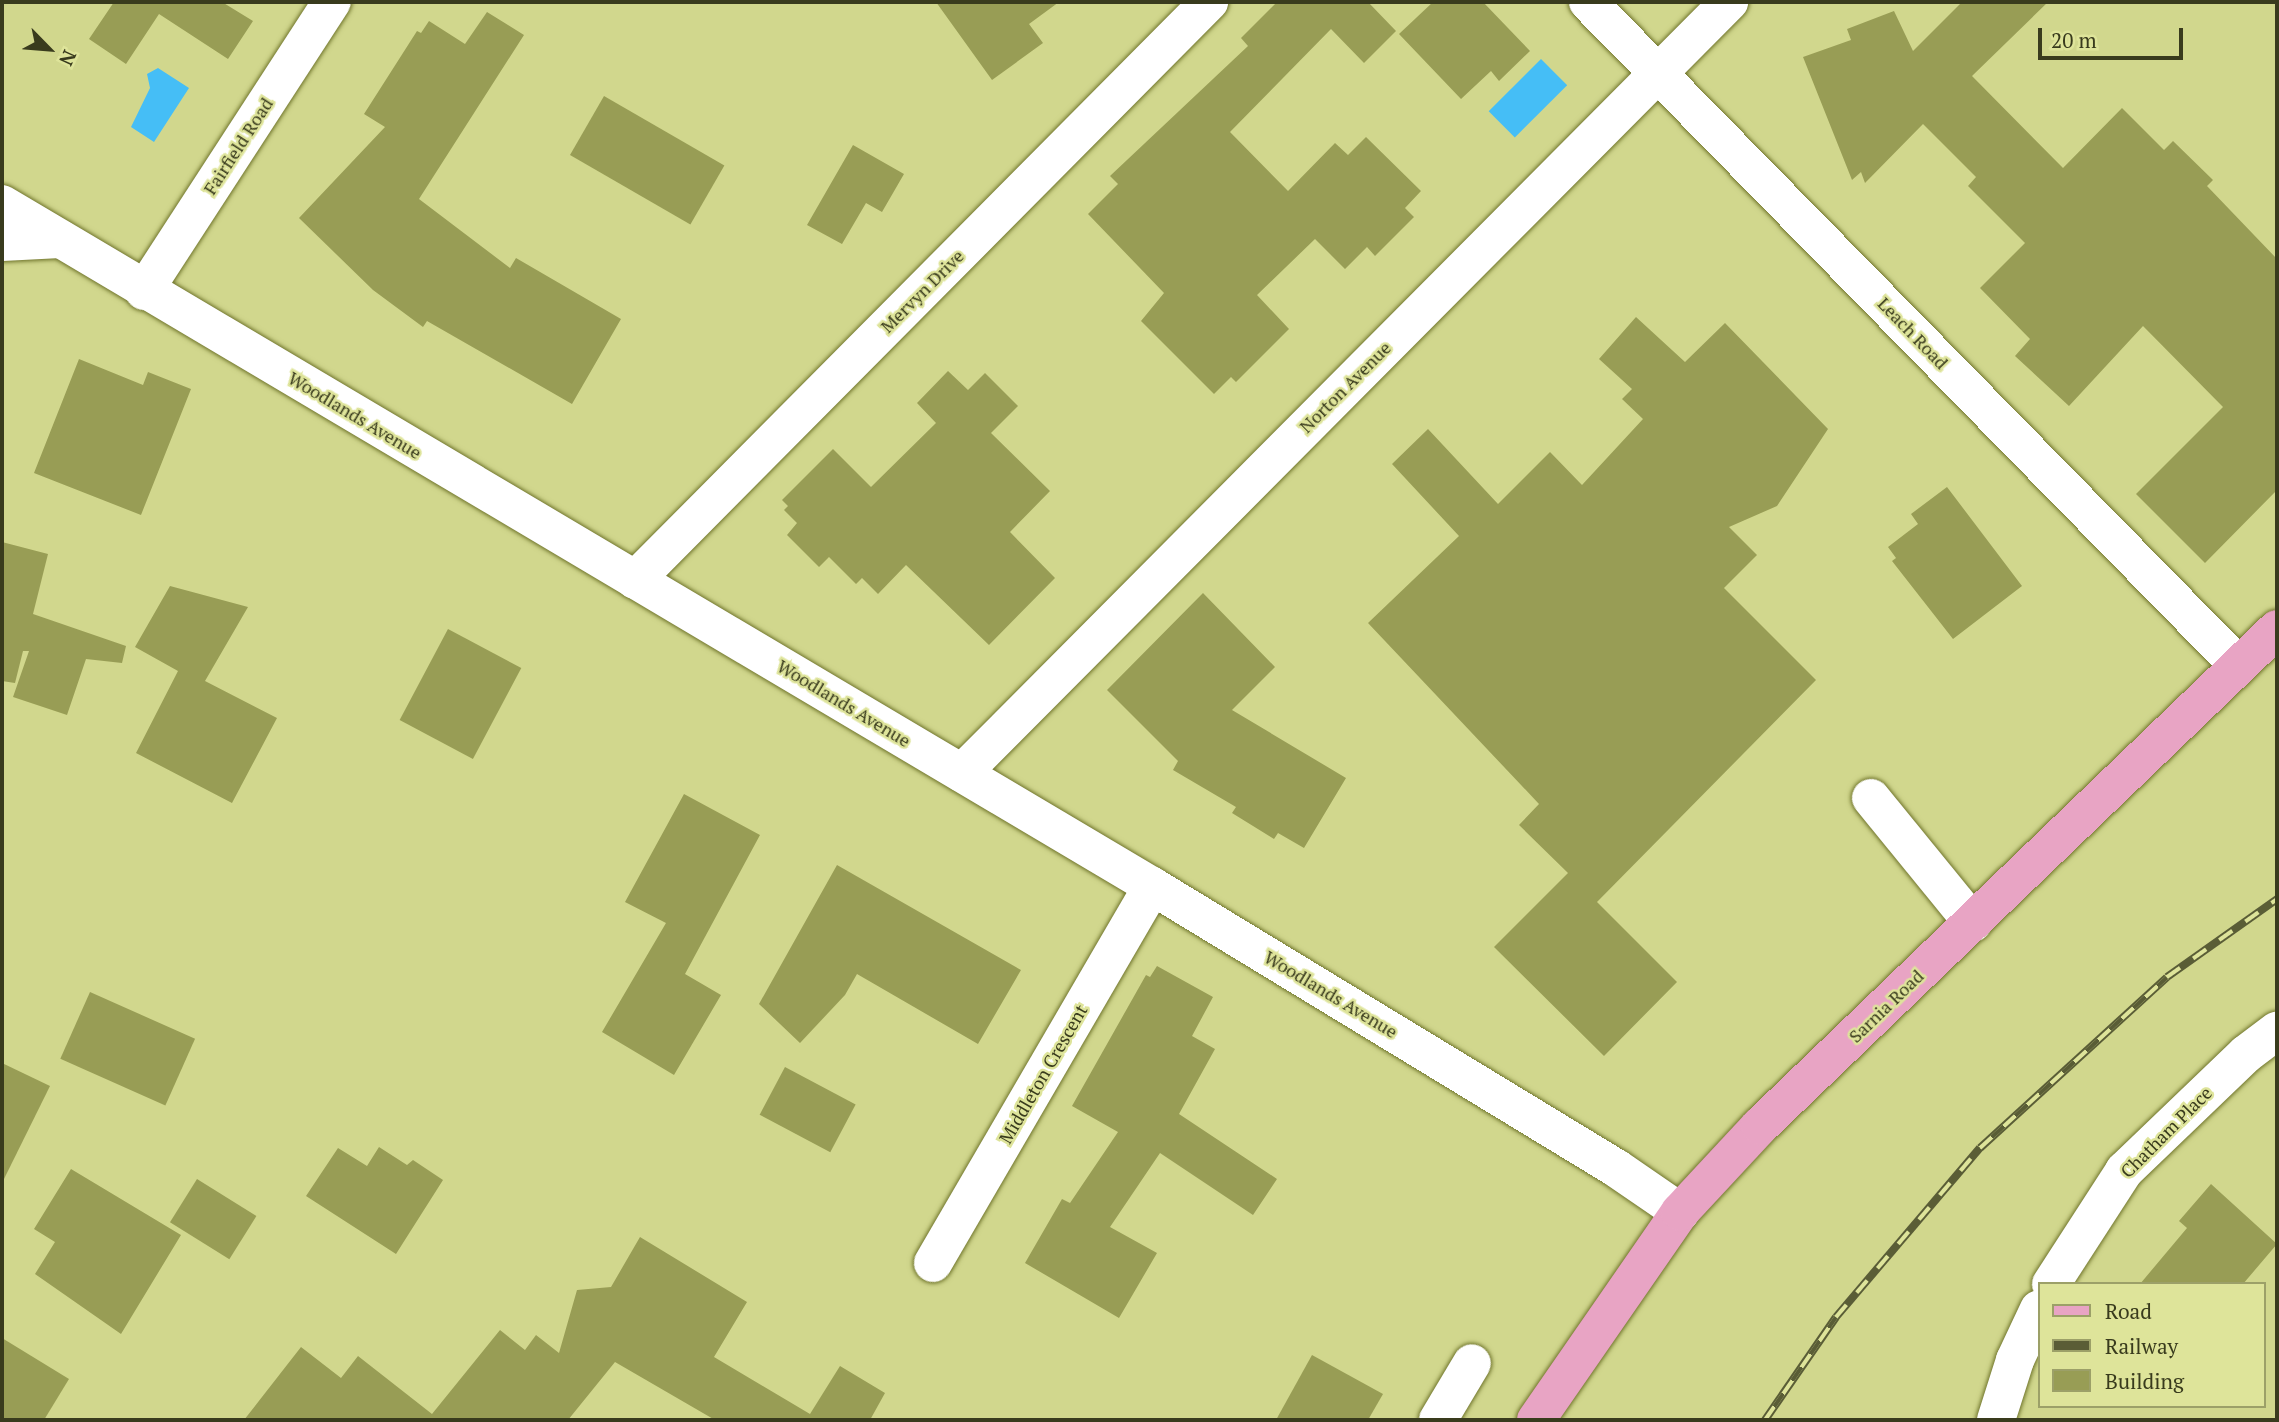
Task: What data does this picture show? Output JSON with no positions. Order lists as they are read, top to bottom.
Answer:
{
  "streets": {
    "main road": ["Sarnia Road"],
    "street": [
      "Fairfield Road",
      "Mervyn Drive",
      "Leach Road",
      "Norton Avenue",
      "Woodlands Avenue",
      "Middleton Crescent",
      "Chatham Place"
    ]
  },
  "crossings": [
    ["Fairfield Road", "Woodlands Avenue"],
    ["Mervyn Drive", "Woodlands Avenue"],
    ["Leach Road", "Norton Avenue"],
    ["Leach Road", "Sarnia Road"],
    ["Norton Avenue", "Woodlands Avenue"],
    ["Woodlands Avenue", "Sarnia Road"],
    ["Woodlands Avenue", "Middleton Crescent"]
  ],
  "legend": ["Road", "Railway", "Building"],
  "scale_bar": "20 m",
  "north": "bottom right"
}
